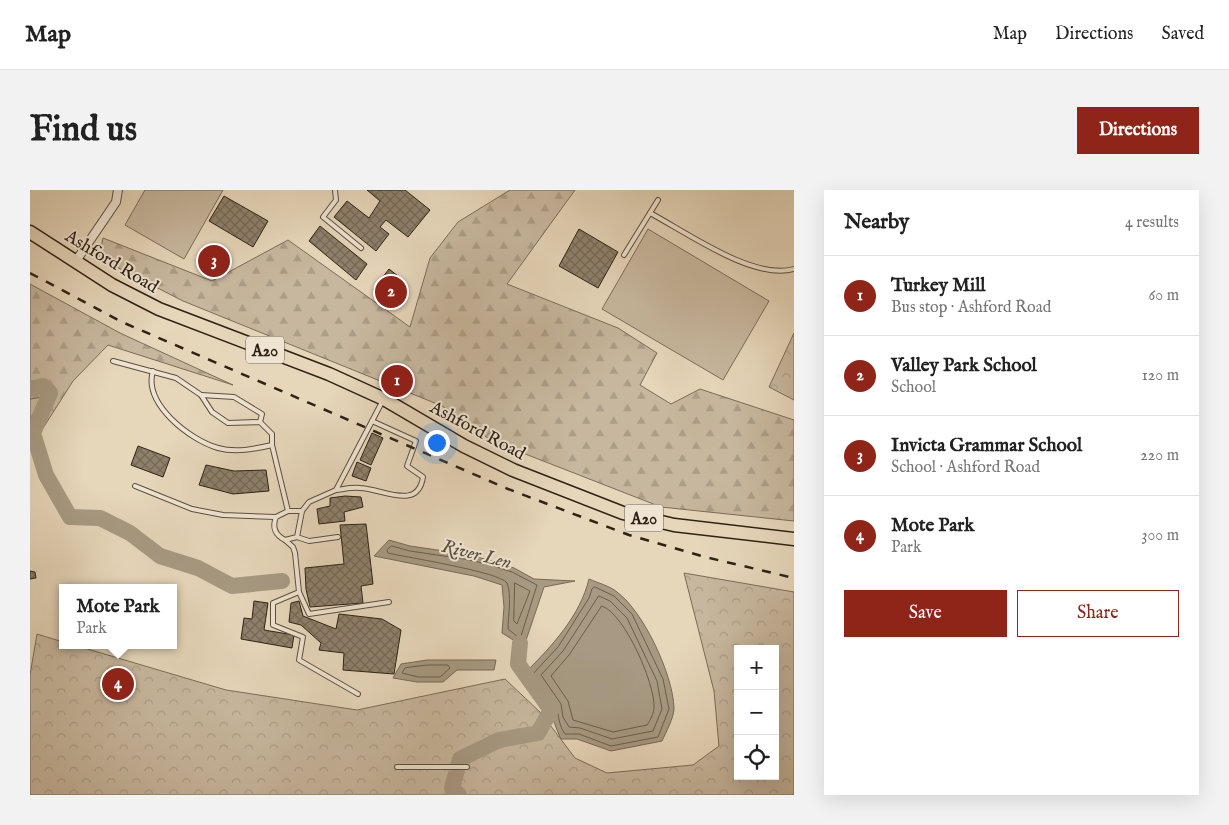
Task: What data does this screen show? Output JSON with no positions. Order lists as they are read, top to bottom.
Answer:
{
  "streets": {
    "main road": ["Ashford Road", "A20"]
  },
  "water": ["River Len"],
  "page": {
    "header": "Map",
    "nav": ["Map", "Directions", "Saved"],
    "buttons": [
      "Directions",
      ["Save", "Share"]
    ],
    "title": "Find us",
    "heading": ["Nearby", "4 results"],
    "pins": [
      "3",
      "2",
      "1",
      "4"
    ],
    "list": [
      {
        "mark": "1",
        "name": "Turkey Mill",
        "note": "Bus stop · Ashford Road",
        "value": "60 m"
      },
      {
        "mark": "2",
        "name": "Valley Park School",
        "note": "School",
        "value": "120 m"
      },
      {
        "mark": "3",
        "name": "Invicta Grammar School",
        "note": "School · Ashford Road",
        "value": "220 m"
      },
      {
        "mark": "4",
        "name": "Mote Park",
        "note": "Park",
        "value": "300 m"
      }
    ],
    "popup": ["Mote Park", "Park"],
    "map_buttons": ["+", "−"]
  }
}
